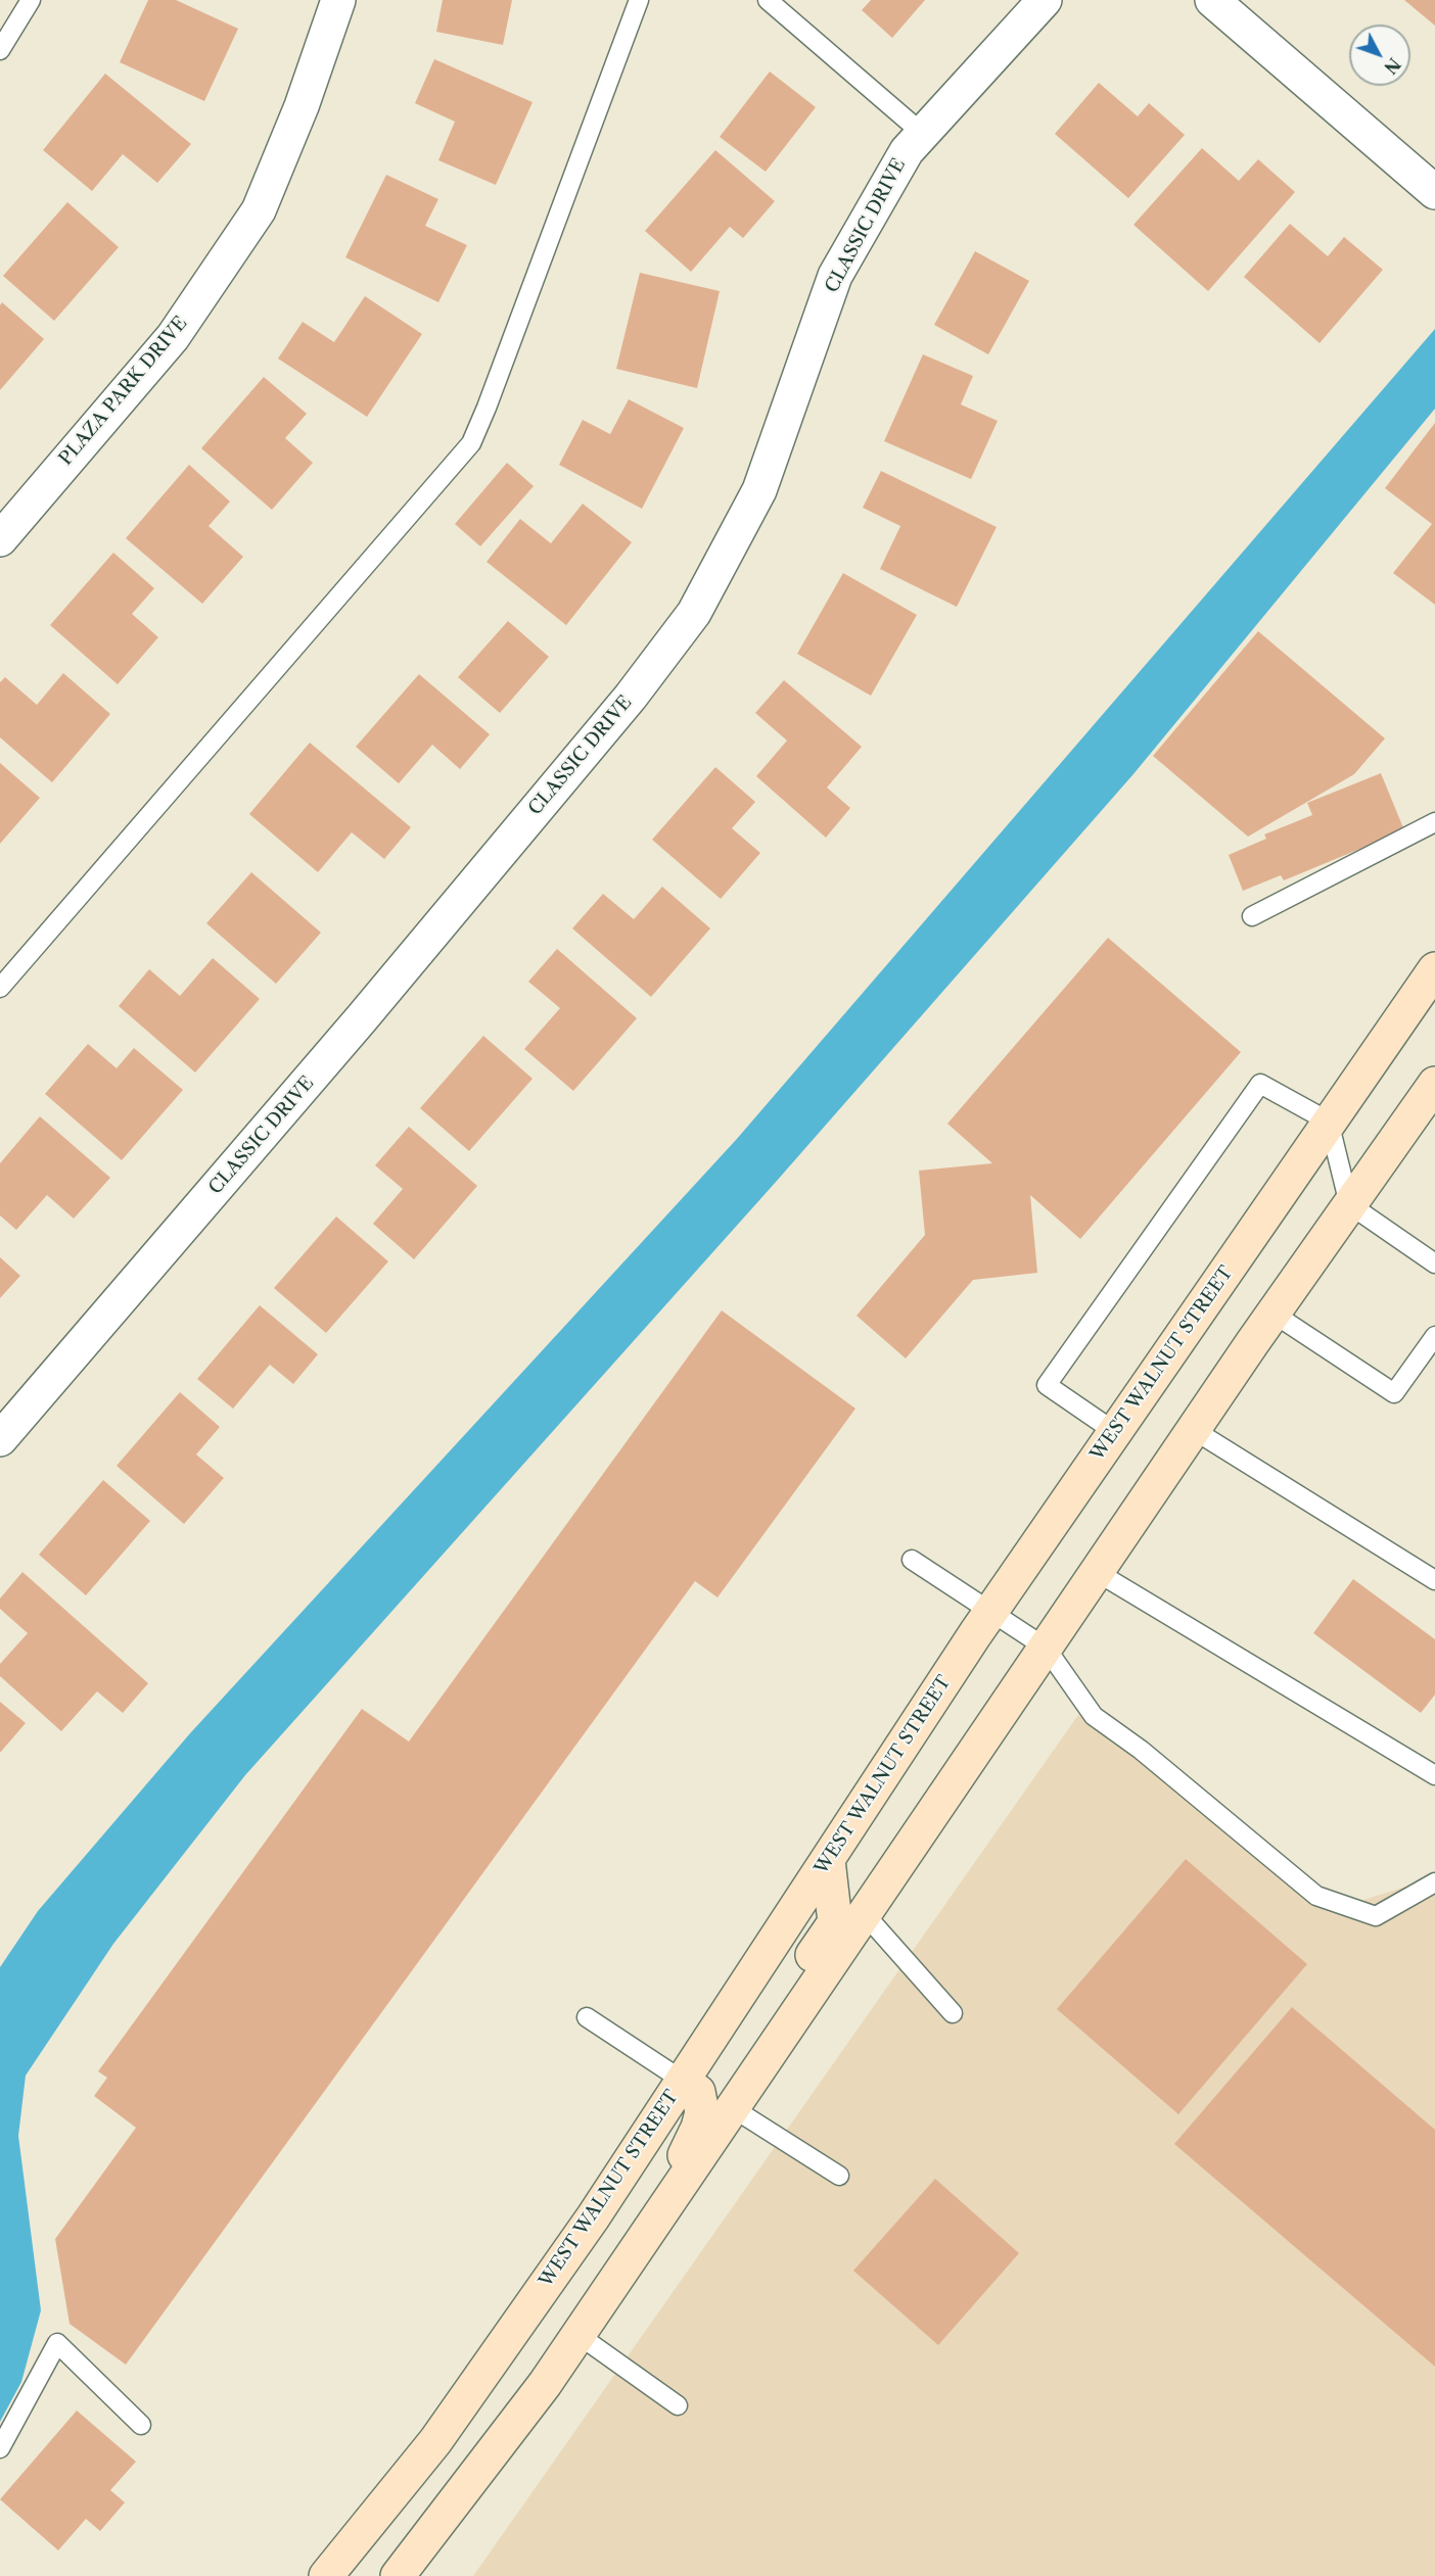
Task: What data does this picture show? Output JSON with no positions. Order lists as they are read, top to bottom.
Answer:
{
  "streets": {
    "main road": ["WEST WALNUT STREET"],
    "street": ["CLASSIC DRIVE", "PLAZA PARK DRIVE"]
  },
  "north": "bottom right"
}
